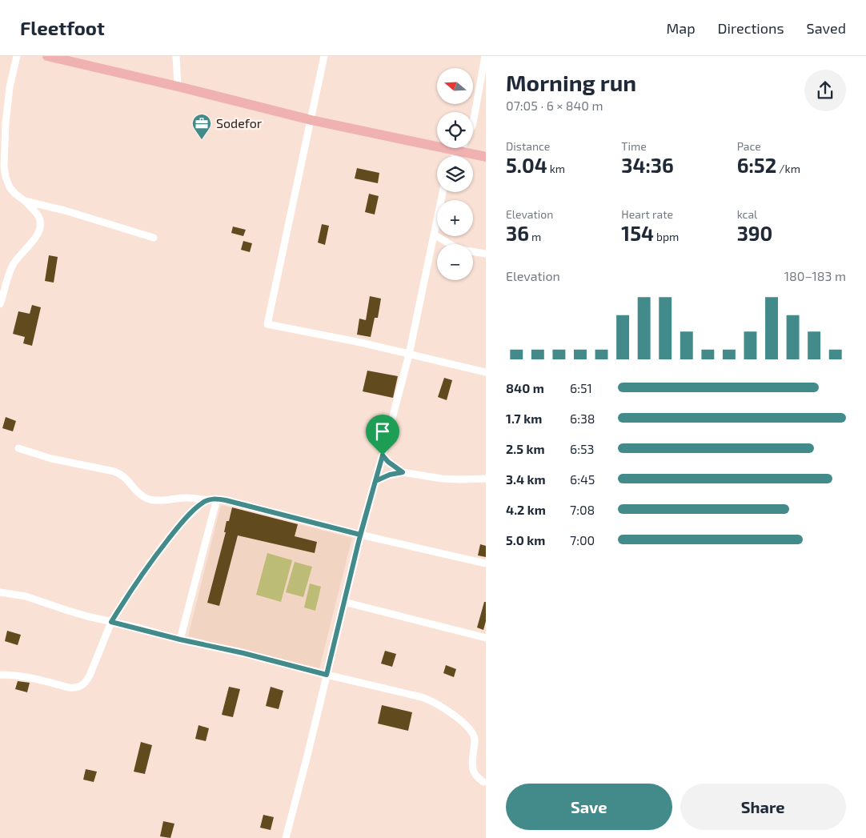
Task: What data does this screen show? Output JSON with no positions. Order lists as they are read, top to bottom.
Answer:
{
  "places": {
    "office": ["Sodefor"]
  },
  "north": "left",
  "page": {
    "header": "Fleetfoot",
    "nav": ["Map", "Directions", "Saved"],
    "heading": ["Morning run", "07:05 · 6 × 840 m"],
    "map_buttons": ["+", "−"],
    "stats": [
      ["Distance", "5.04 km"],
      ["Time", "34:36"],
      ["Pace", "6:52 /km"],
      ["Elevation", "36 m"],
      ["Heart rate", "154 bpm"],
      ["kcal", "390"]
    ],
    "chart": ["Elevation", "180–183 m"],
    "list": [
      {
        "name": "840 m",
        "note": "6:51"
      },
      {
        "name": "1.7 km",
        "note": "6:38"
      },
      {
        "name": "2.5 km",
        "note": "6:53"
      },
      {
        "name": "3.4 km",
        "note": "6:45"
      },
      {
        "name": "4.2 km",
        "note": "7:08"
      },
      {
        "name": "5.0 km",
        "note": "7:00"
      }
    ],
    "buttons": ["Save", "Share"]
  }
}
